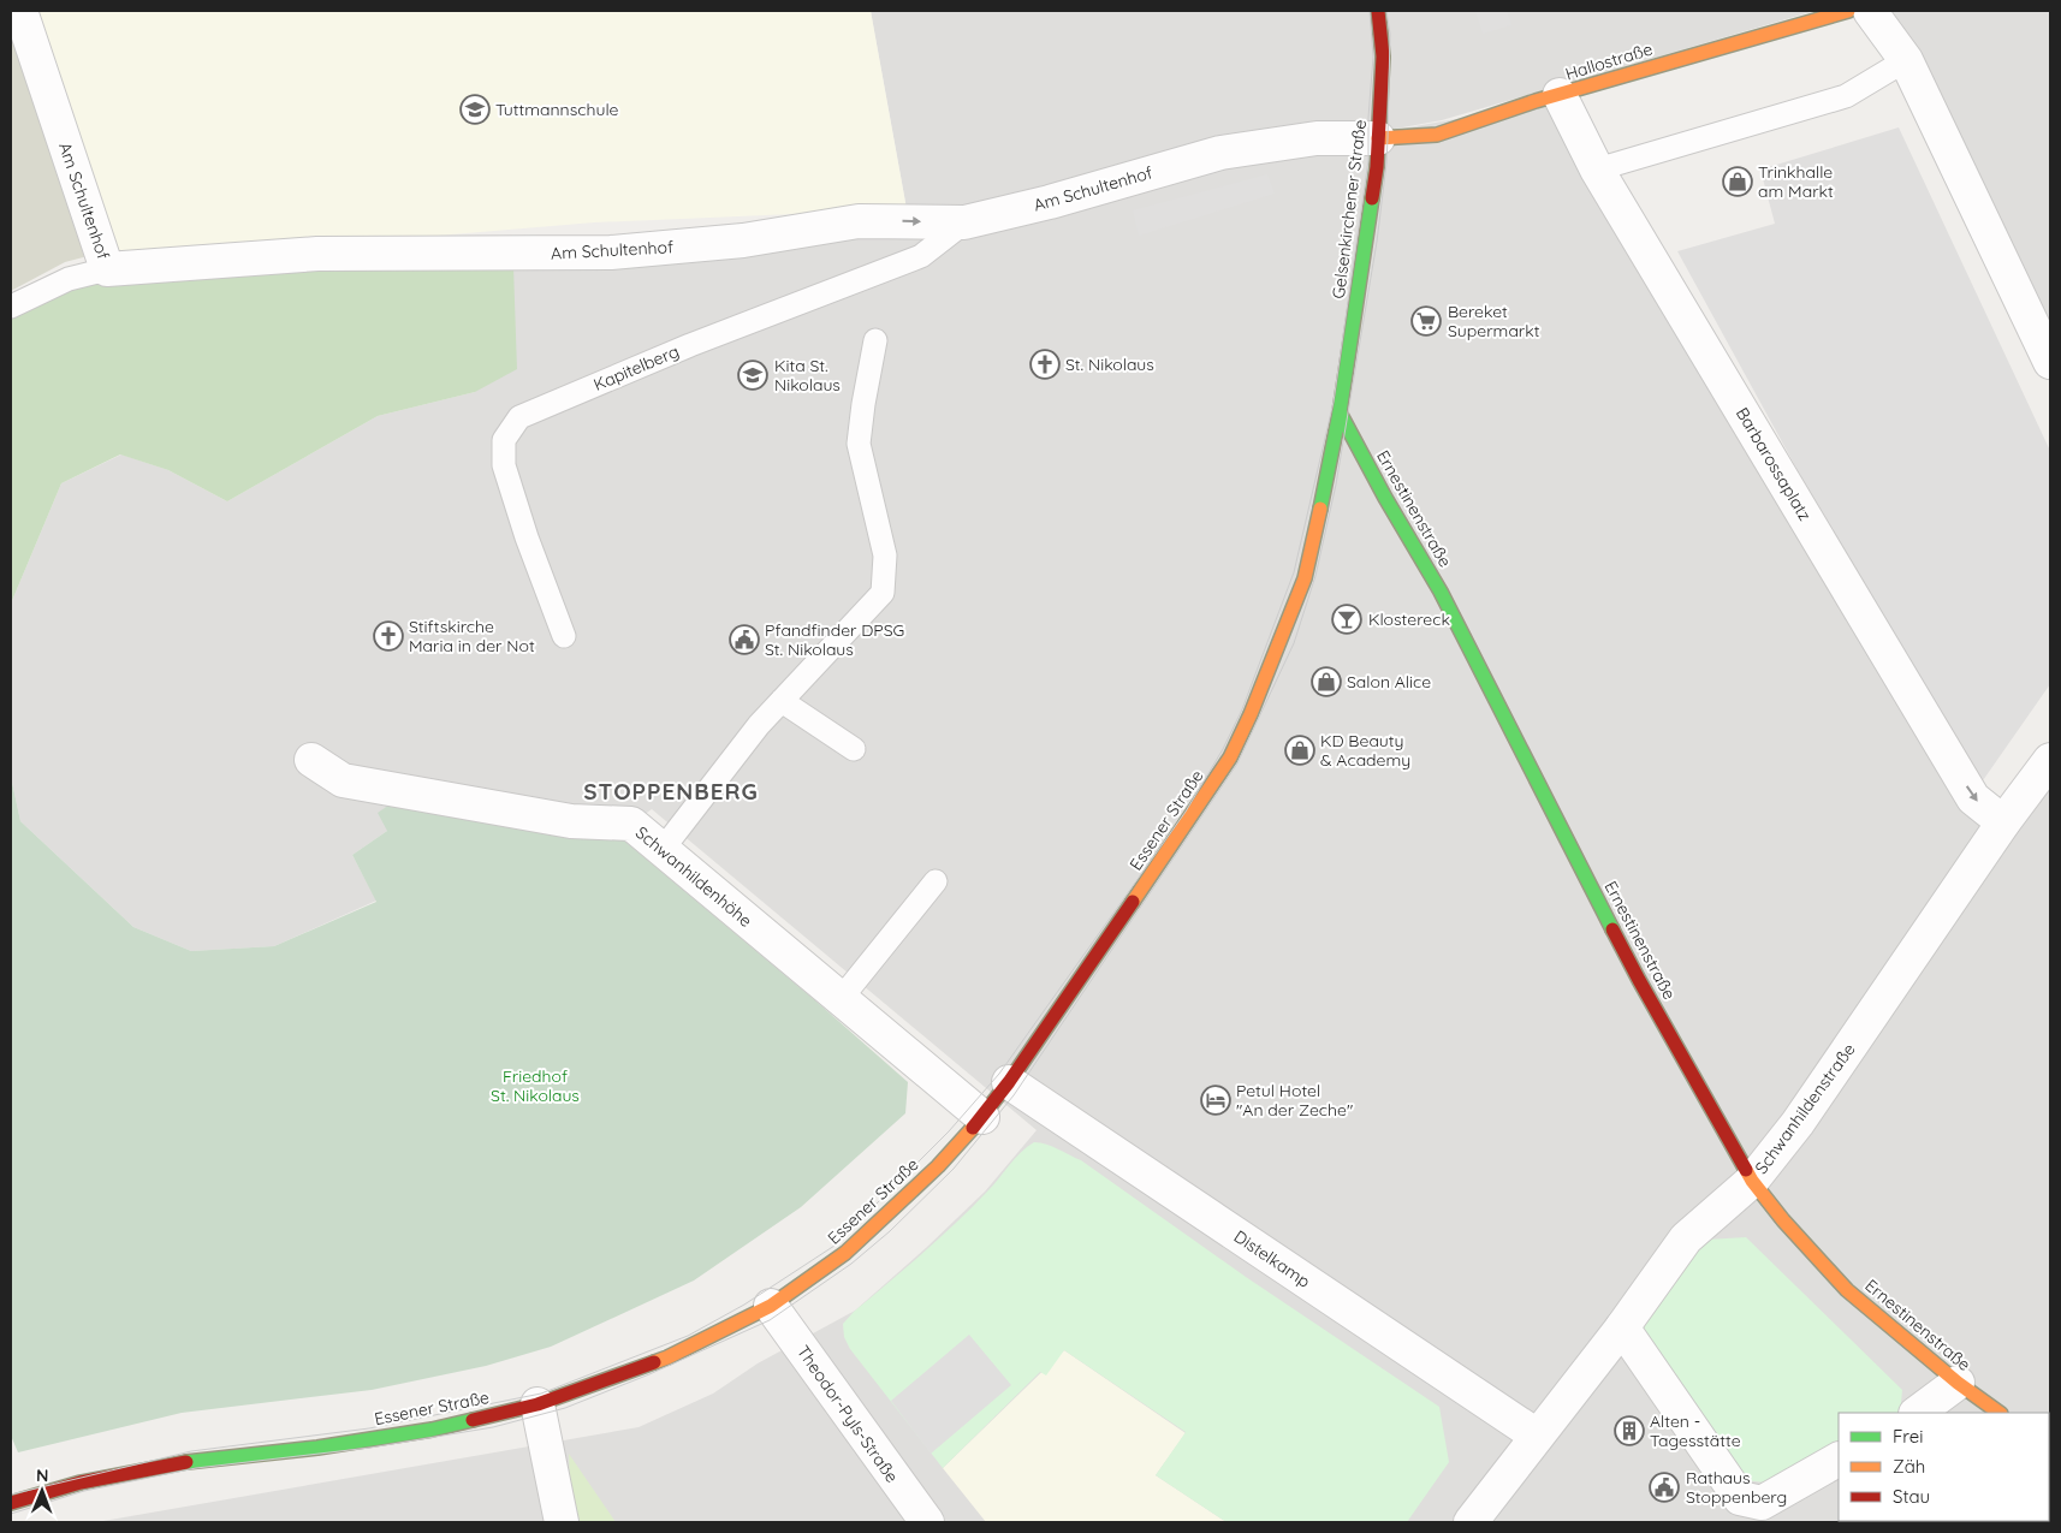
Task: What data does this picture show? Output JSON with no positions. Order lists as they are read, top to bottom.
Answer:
{
  "streets": {
    "main road": [
      "Hallostraße",
      "Gelsenkirchener Straße",
      "Ernestinenstraße",
      "Essener Straße"
    ],
    "street": [
      "Am Schultenhof",
      "Barbarossaplatz",
      "Schwanhildenhöhe",
      "Schwanhildenstraße",
      "Distelkamp",
      "Theodor-Pyls-Straße"
    ],
    "lane": ["Kapitelberg"]
  },
  "crossings": [
    ["Hallostraße", "Am Schultenhof"],
    ["Hallostraße", "Gelsenkirchener Straße"],
    ["Hallostraße", "Barbarossaplatz"],
    ["Am Schultenhof", "Gelsenkirchener Straße"],
    ["Am Schultenhof", "Kapitelberg"],
    ["Gelsenkirchener Straße", "Ernestinenstraße"],
    ["Gelsenkirchener Straße", "Essener Straße"],
    ["Barbarossaplatz", "Schwanhildenstraße"],
    ["Ernestinenstraße", "Essener Straße"],
    ["Ernestinenstraße", "Schwanhildenstraße"],
    ["Essener Straße", "Schwanhildenhöhe"],
    ["Essener Straße", "Distelkamp"],
    ["Essener Straße", "Theodor-Pyls-Straße"],
    ["Schwanhildenstraße", "Distelkamp"]
  ],
  "one_way": ["Am Schultenhof", "Barbarossaplatz"],
  "districts": ["STOPPENBERG"],
  "parks": ["Friedhof St. Nikolaus"],
  "places": {
    "school or university": ["Tuttmannschule", "Kita St. Nikolaus"],
    "shop": ["Trinkhalle am Markt", "Salon Alice", "KD Beauty & Academy"],
    "supermarket": ["Bereket Supermarkt"],
    "church": ["St. Nikolaus", "Stiftskirche Maria in der Not"],
    "bar": ["Klostereck"],
    "public building": ["Pfandfinder DPSG St. Nikolaus", "Rathaus Stoppenberg"],
    "hotel": ["Petul Hotel \"An der Zeche\""],
    "building": ["Alten - Tagesstätte"]
  },
  "legend": ["Frei", "Zäh", "Stau"],
  "north": "top"
}
